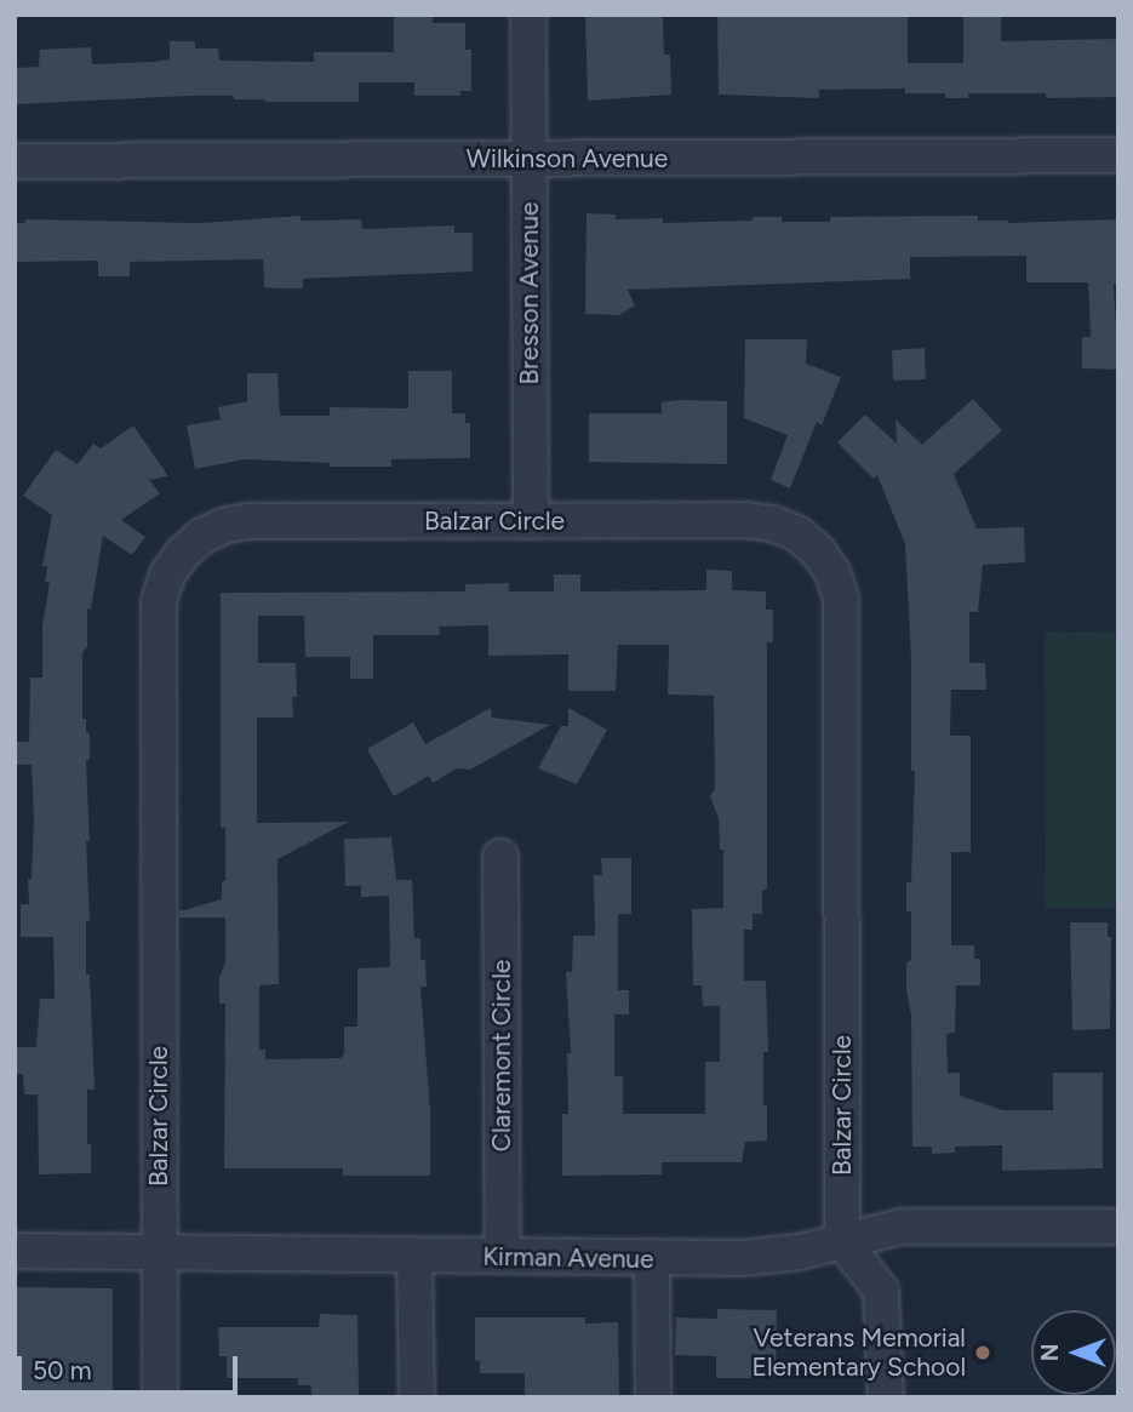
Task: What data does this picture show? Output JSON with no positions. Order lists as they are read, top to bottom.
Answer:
{
  "streets": {
    "street": [
      "Wilkinson Avenue",
      "Bresson Avenue",
      "Balzar Circle",
      "Claremont Circle",
      "Kirman Avenue"
    ]
  },
  "crossings": [
    ["Wilkinson Avenue", "Bresson Avenue"],
    ["Bresson Avenue", "Balzar Circle"],
    ["Balzar Circle", "Kirman Avenue"],
    ["Claremont Circle", "Kirman Avenue"]
  ],
  "places": ["Veterans Memorial Elementary School"],
  "scale_bar": "50 m",
  "north": "left"
}
